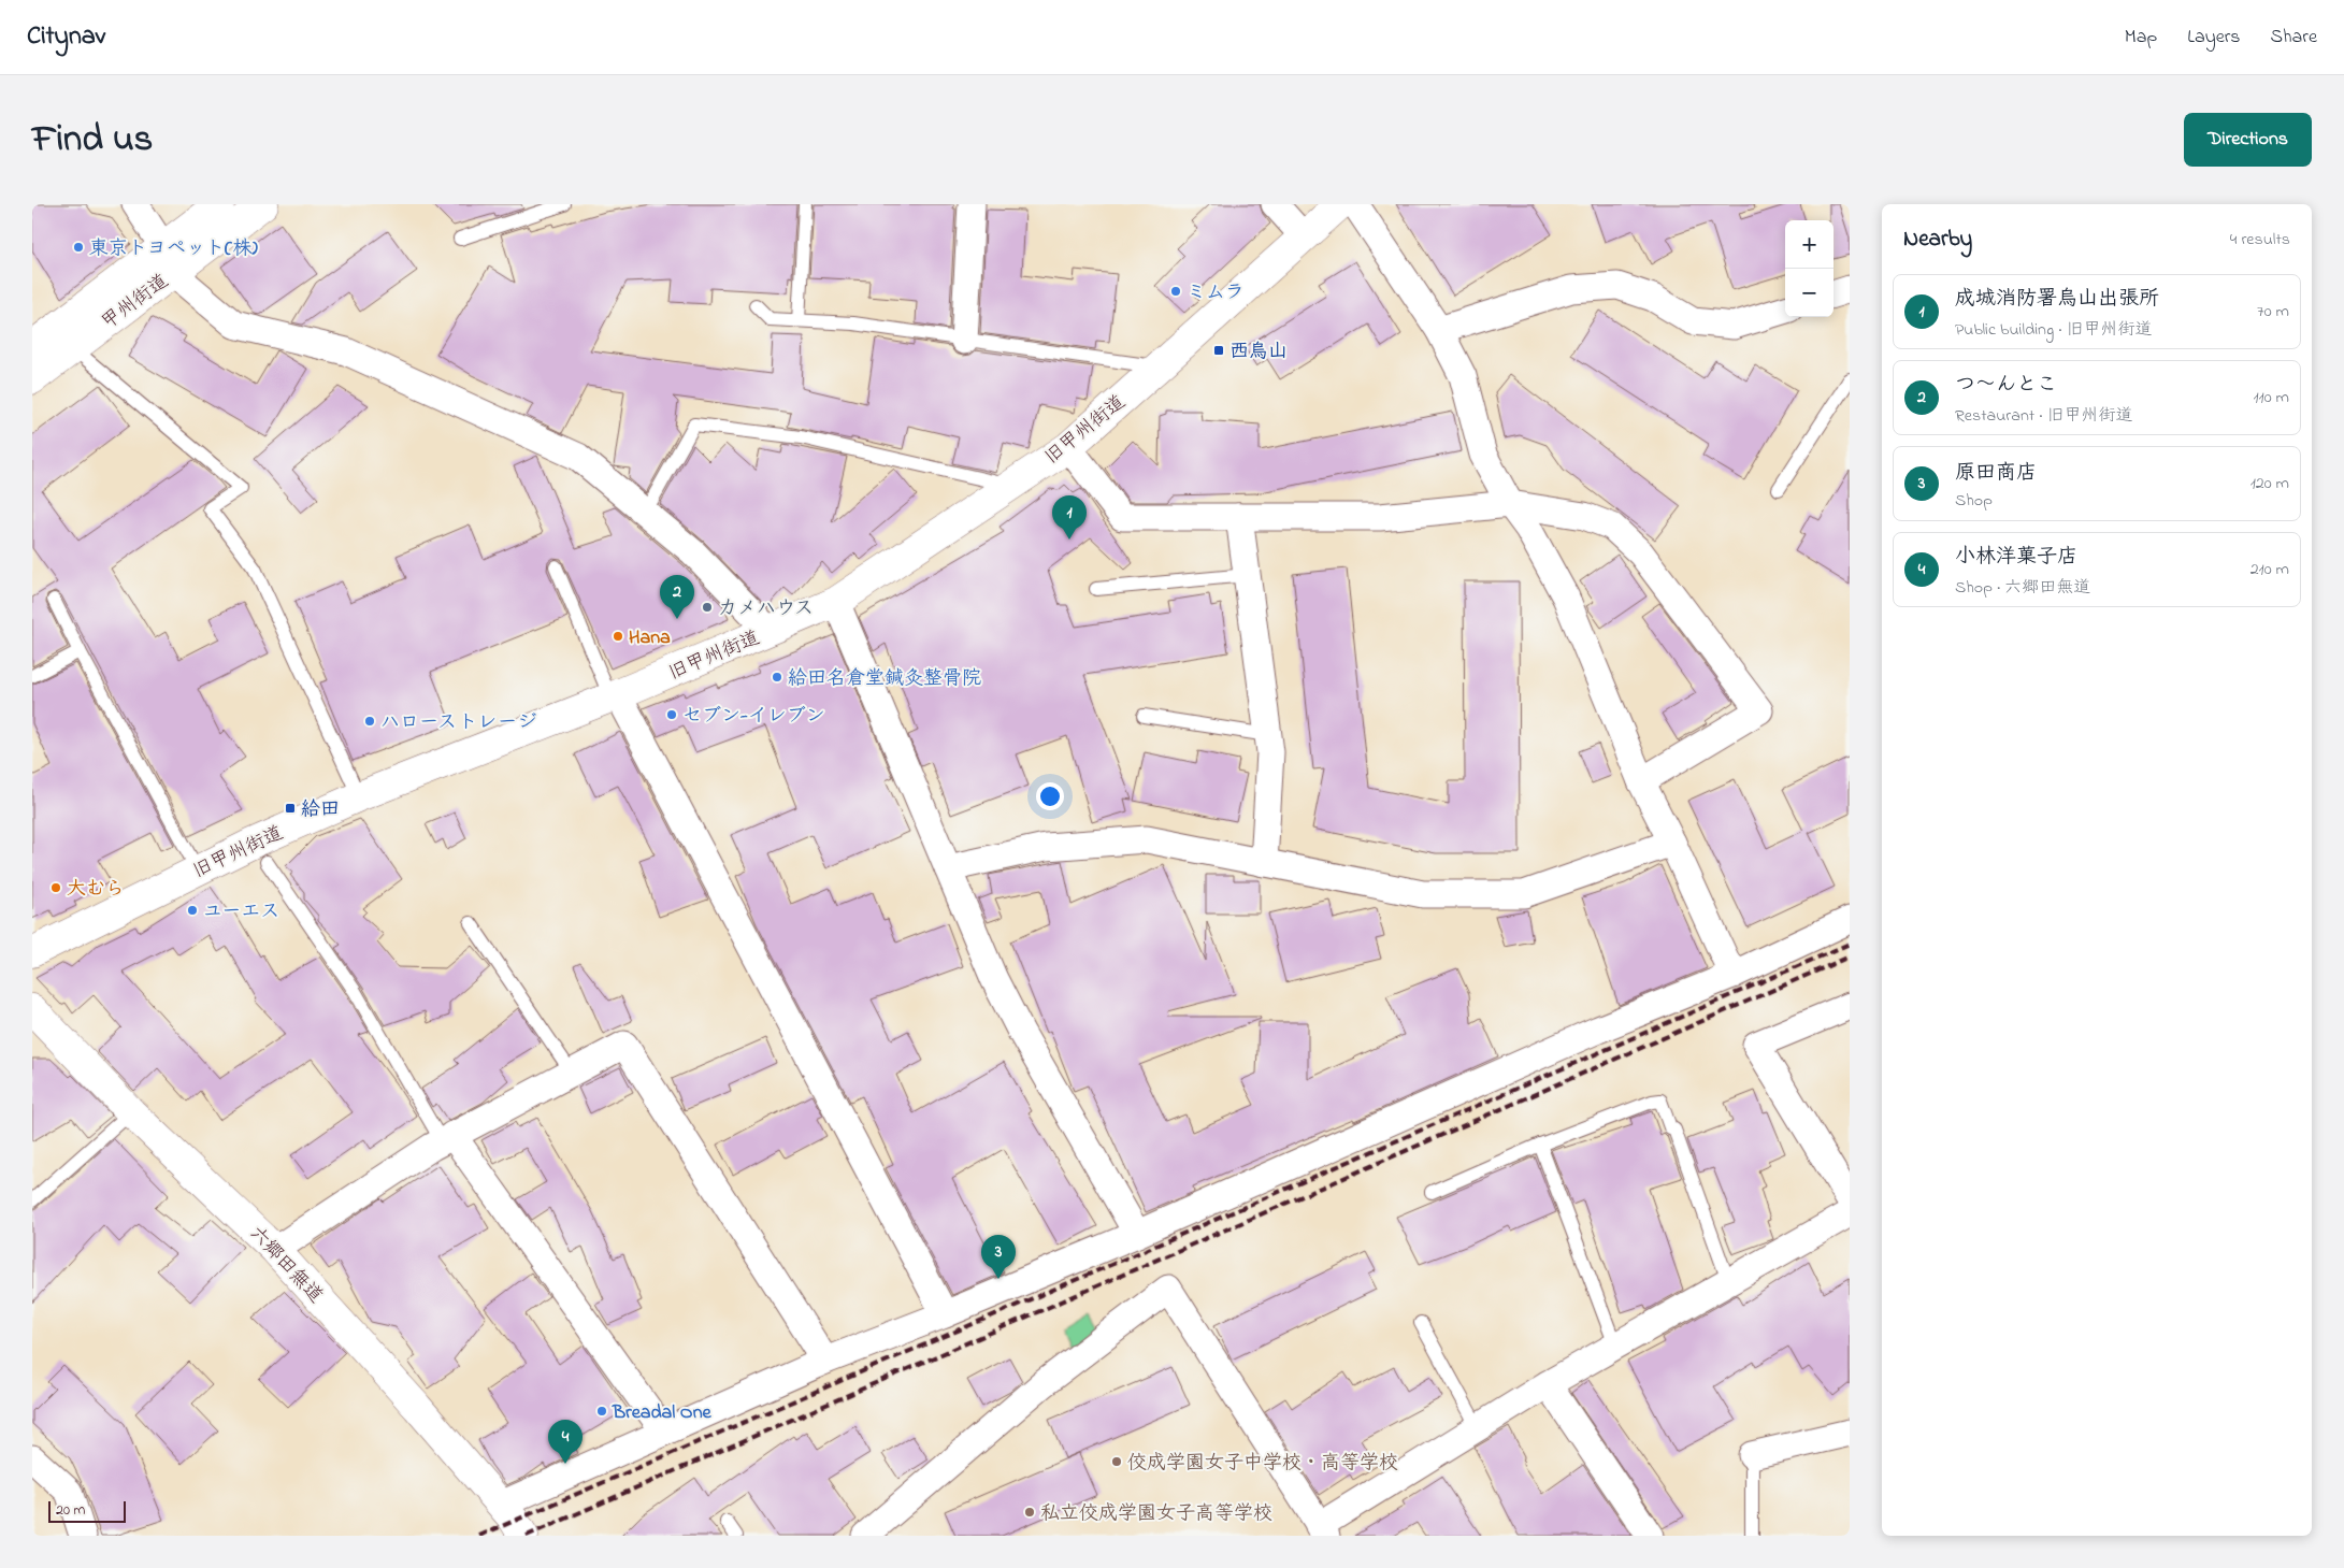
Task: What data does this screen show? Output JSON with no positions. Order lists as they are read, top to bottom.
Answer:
{
  "streets": {
    "main road": ["甲州街道", "旧甲州街道", "六郷田無道"]
  },
  "places": {
    "other": [
      "東京トヨペット(株)",
      "ミムラ",
      "カメハウス",
      "Hana",
      "給田名倉堂鍼灸整骨院",
      "セブン-イレブン",
      "ハローストレージ",
      "大むら",
      "ユーエス",
      "Breadal One",
      "佼成学園女子中学校・高等学校",
      "私立佼成学園女子高等学校"
    ],
    "transit": ["西烏山", "給田"]
  },
  "scale_bar": "20 m",
  "page": {
    "header": "Citynav",
    "nav": ["Map", "Layers", "Share"],
    "title": "Find us",
    "buttons": "Directions",
    "heading": ["Nearby", "4 results"],
    "map_buttons": ["+", "−"],
    "list": [
      {
        "mark": "1",
        "name": "成城消防署烏山出張所",
        "note": "Public building · 旧甲州街道",
        "value": "70 m"
      },
      {
        "mark": "2",
        "name": "つ～んとこ",
        "note": "Restaurant · 旧甲州街道",
        "value": "110 m"
      },
      {
        "mark": "3",
        "name": "原田商店",
        "note": "Shop",
        "value": "120 m"
      },
      {
        "mark": "4",
        "name": "小林洋菓子店",
        "note": "Shop · 六郷田無道",
        "value": "210 m"
      }
    ],
    "pins": [
      "1",
      "2",
      "3",
      "4"
    ],
    "scale": "20 m"
  }
}
